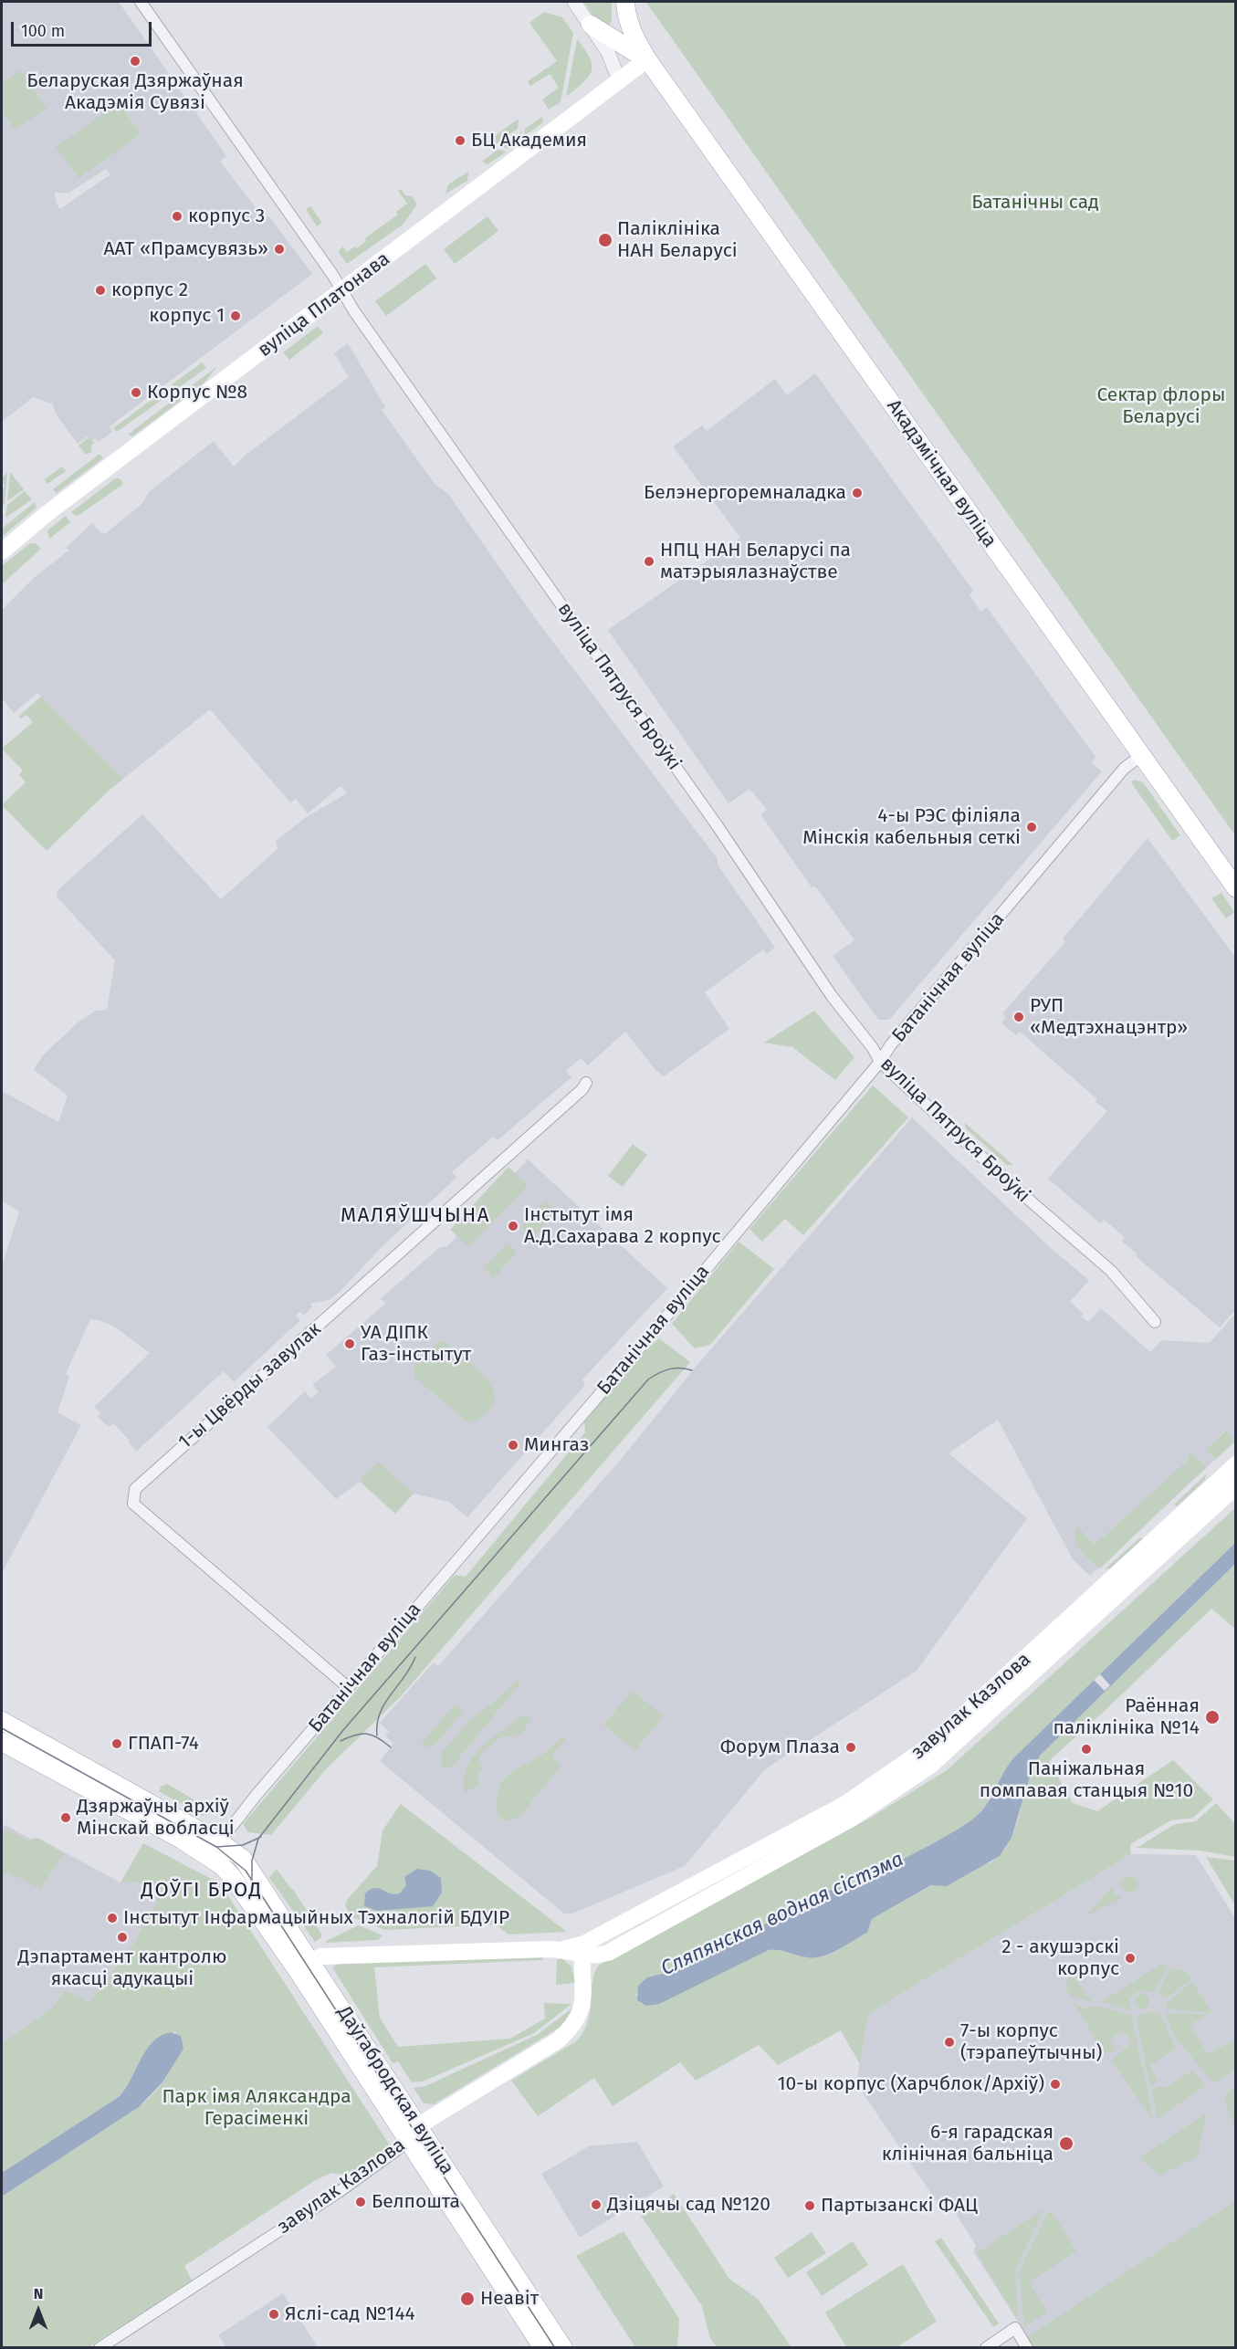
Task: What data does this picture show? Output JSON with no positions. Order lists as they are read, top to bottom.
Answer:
{
  "streets": {
    "main road": [
      "вуліца Платонава",
      "Акадэмічная вуліца",
      "завулак Казлова",
      "Даўгабродская вуліца"
    ],
    "street": ["вуліца Пятруся Броўкі", "Батанічная вуліца", "1-ы Цвёрды завулак"]
  },
  "crossings": [
    ["вуліца Платонава", "Акадэмічная вуліца"],
    ["вуліца Платонава", "вуліца Пятруся Броўкі"],
    ["Акадэмічная вуліца", "Батанічная вуліца"],
    ["вуліца Пятруся Броўкі", "Батанічная вуліца"],
    ["Батанічная вуліца", "1-ы Цвёрды завулак"],
    ["Батанічная вуліца", "Даўгабродская вуліца"],
    ["завулак Казлова", "Даўгабродская вуліца"]
  ],
  "districts": ["МАЛЯЎШЧЫНА", "ДОЎГІ БРОД"],
  "water": ["Сляпянская водная сістэма"],
  "parks": ["Батанічны сад", "Сектар флоры Беларусі", "Парк імя Аляксандра Герасіменкі"],
  "places": [
    "Беларуская Дзяржаўная Акадэмія Сувязі",
    "БЦ Академия",
    "корпус 3",
    "Паліклініка НАН Беларусі",
    "ААТ «Прамсувязь»",
    "корпус 2",
    "корпус 1",
    "Корпус №8",
    "Белэнергоремналадка",
    "НПЦ НАН Беларусі па матэрыялазнаўстве",
    "4-ы РЭС філіяла Мінскія кабельныя сеткі",
    "РУП «Медтэхнацэнтр»",
    "Інстытут імя А.Д.Сахарава 2 корпус",
    "УА ДІПК Газ-інстытут",
    "Мингаз",
    "Раённая паліклініка №14",
    "ГПАП-74",
    "Форум Плаза",
    "Паніжальная помпавая станцыя №10",
    "Дзяржаўны архіў Мінскай вобласці",
    "Інстытут Інфармацыйных Тэхналогій БДУІР",
    "Дэпартамент кантролю якасці адукацыі",
    "2 - акушэрскі корпус",
    "7-ы корпус (тэрапеўтычны)",
    "10-ы корпус (Харчблок/Архіў)",
    "6-я гарадская клінічная бальніца",
    "Белпошта",
    "Дзіцячы сад №120",
    "Партызанскі ФАЦ",
    "Неавіт",
    "Яслі-сад №144"
  ],
  "scale_bar": "100 m",
  "north": "top"
}
